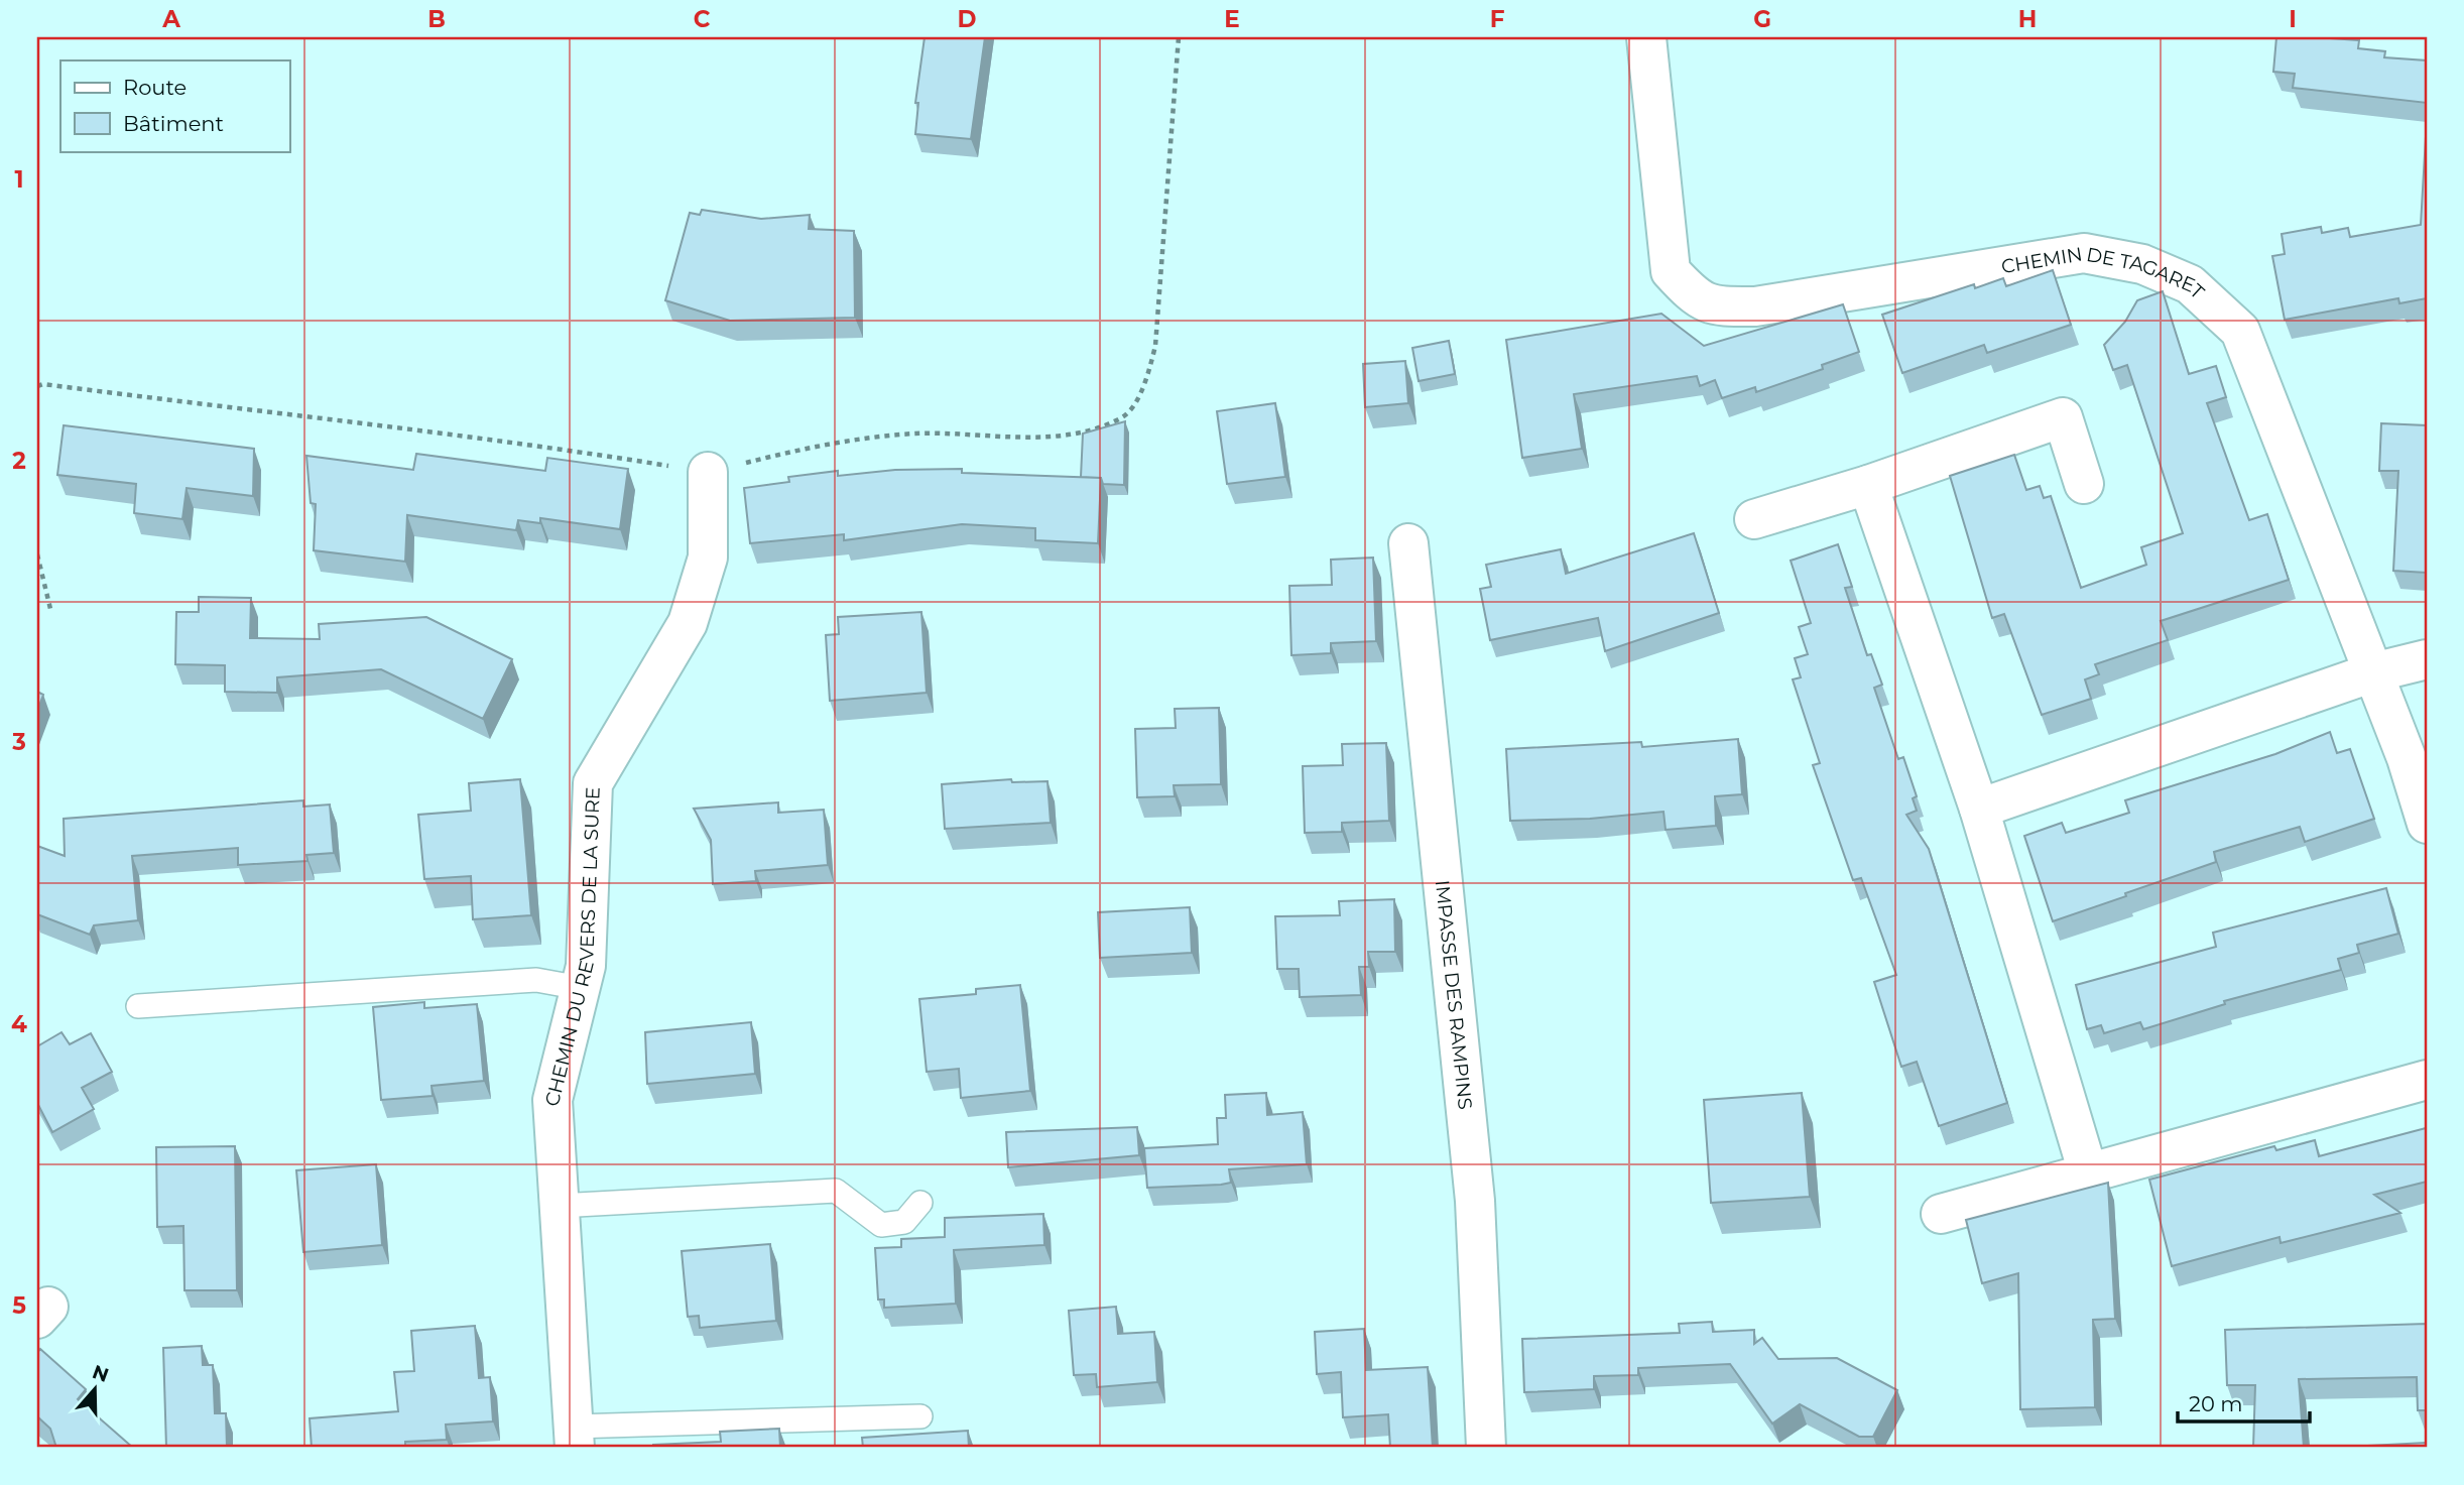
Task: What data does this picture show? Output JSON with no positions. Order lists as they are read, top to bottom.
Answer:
{
  "streets": {
    "street": ["CHEMIN DE TAGARET", "CHEMIN DU REVERS DE LA SURE", "IMPASSE DES RAMPINS"]
  },
  "legend": ["Route", "Bâtiment"],
  "scale_bar": "20 m",
  "north": "top",
  "grid": {
    "columns": [
      "A",
      "B",
      "C",
      "D",
      "E",
      "F",
      "G",
      "H",
      "I"
    ],
    "rows": [
      "1",
      "2",
      "3",
      "4",
      "5"
    ]
  }
}
